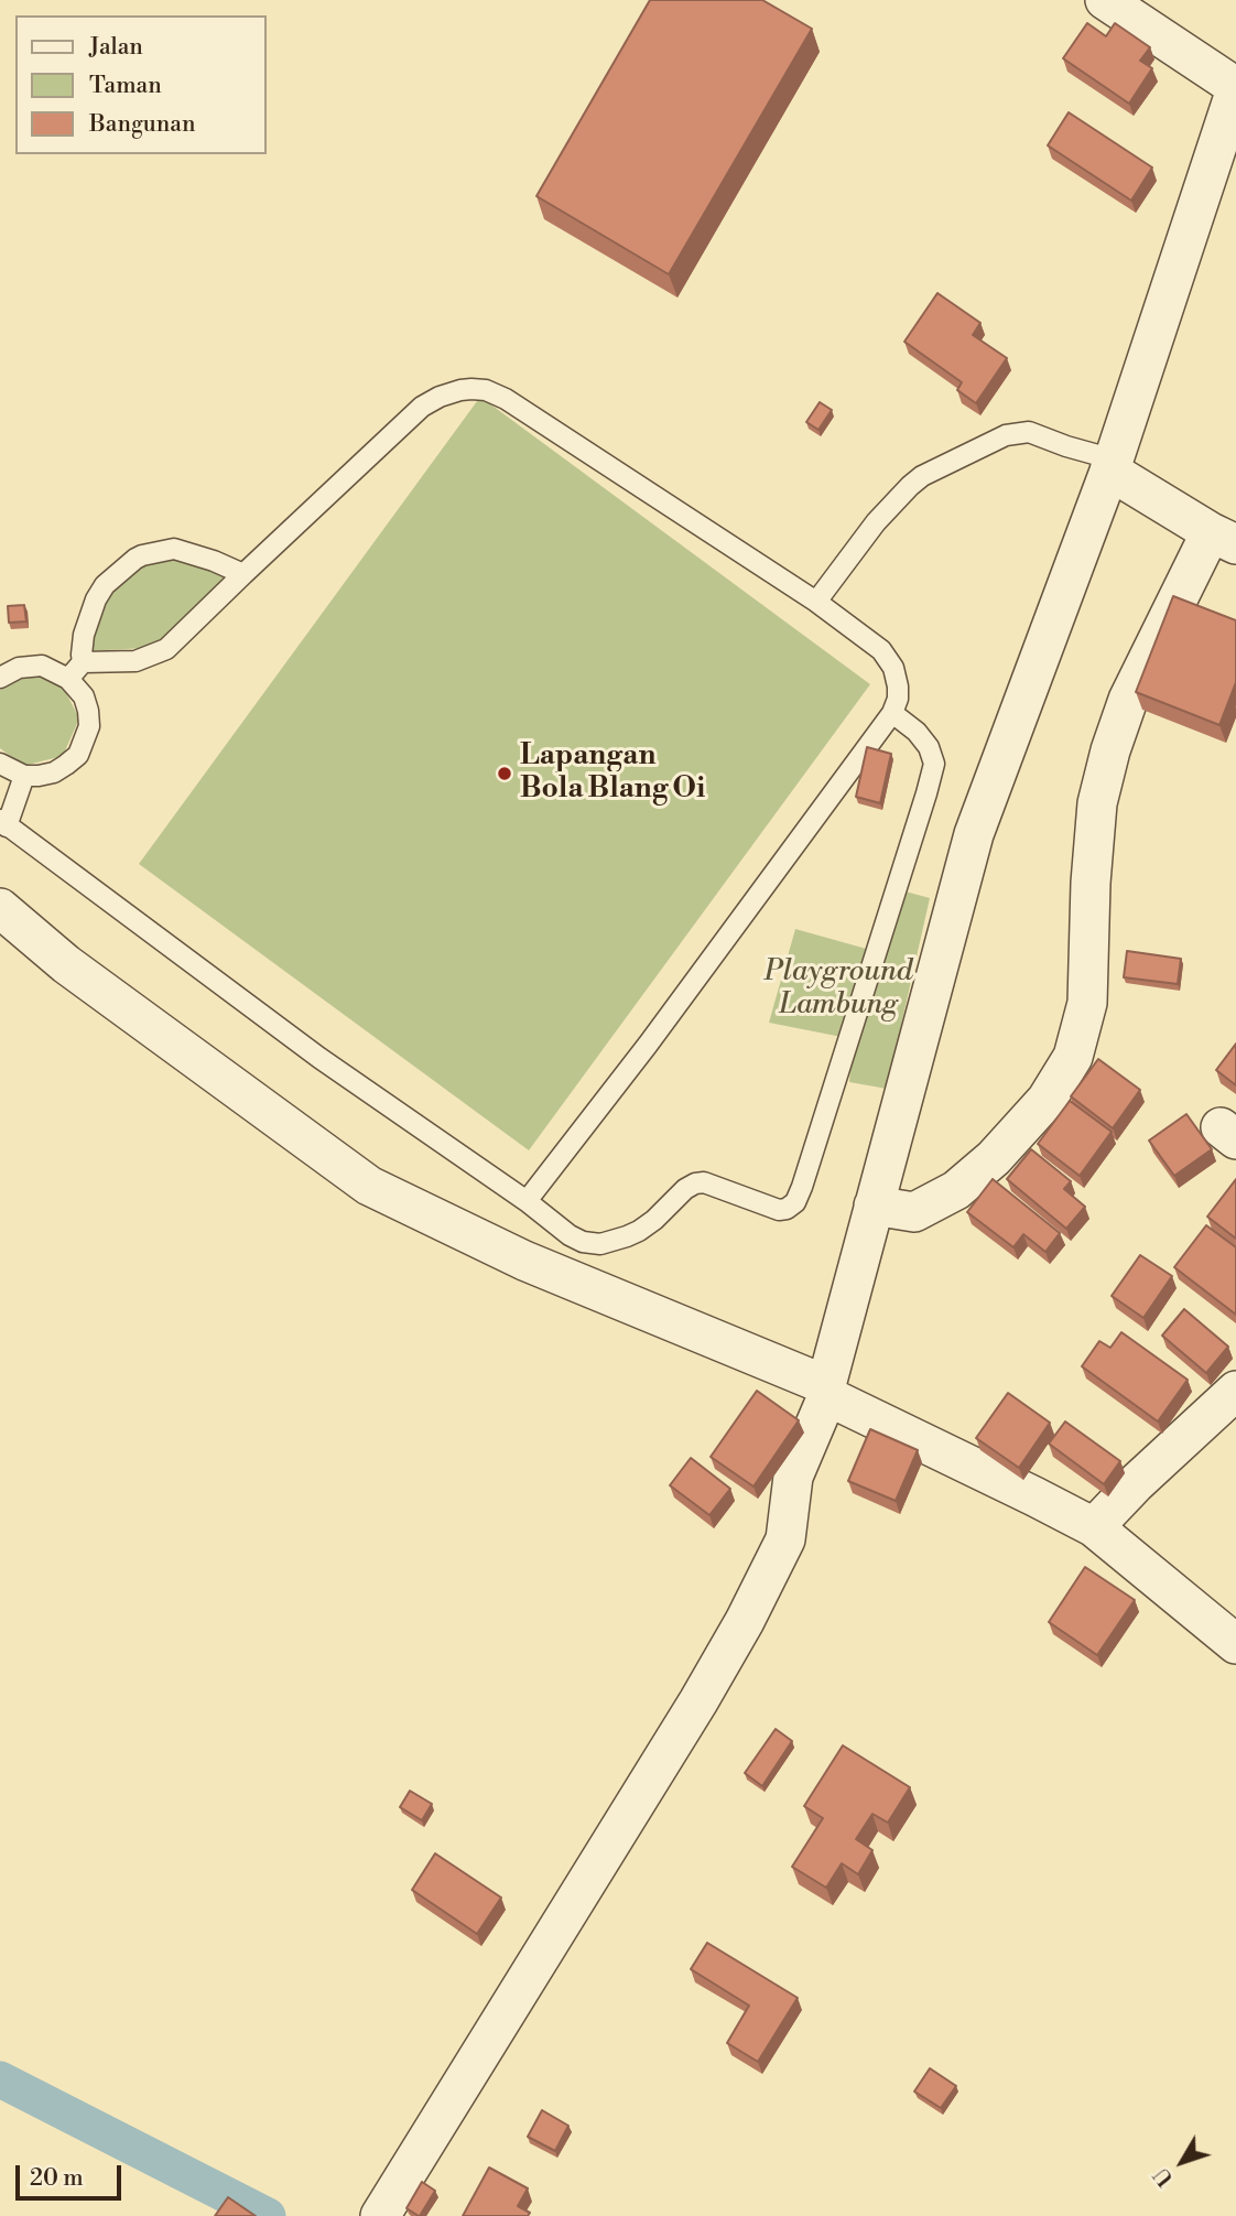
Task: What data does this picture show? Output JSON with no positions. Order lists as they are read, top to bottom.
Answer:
{
  "parks": ["Playground Lambung"],
  "places": ["Lapangan Bola Blang Oi"],
  "legend": ["Jalan", "Taman", "Bangunan"],
  "scale_bar": "20 m",
  "north": "bottom left"
}
